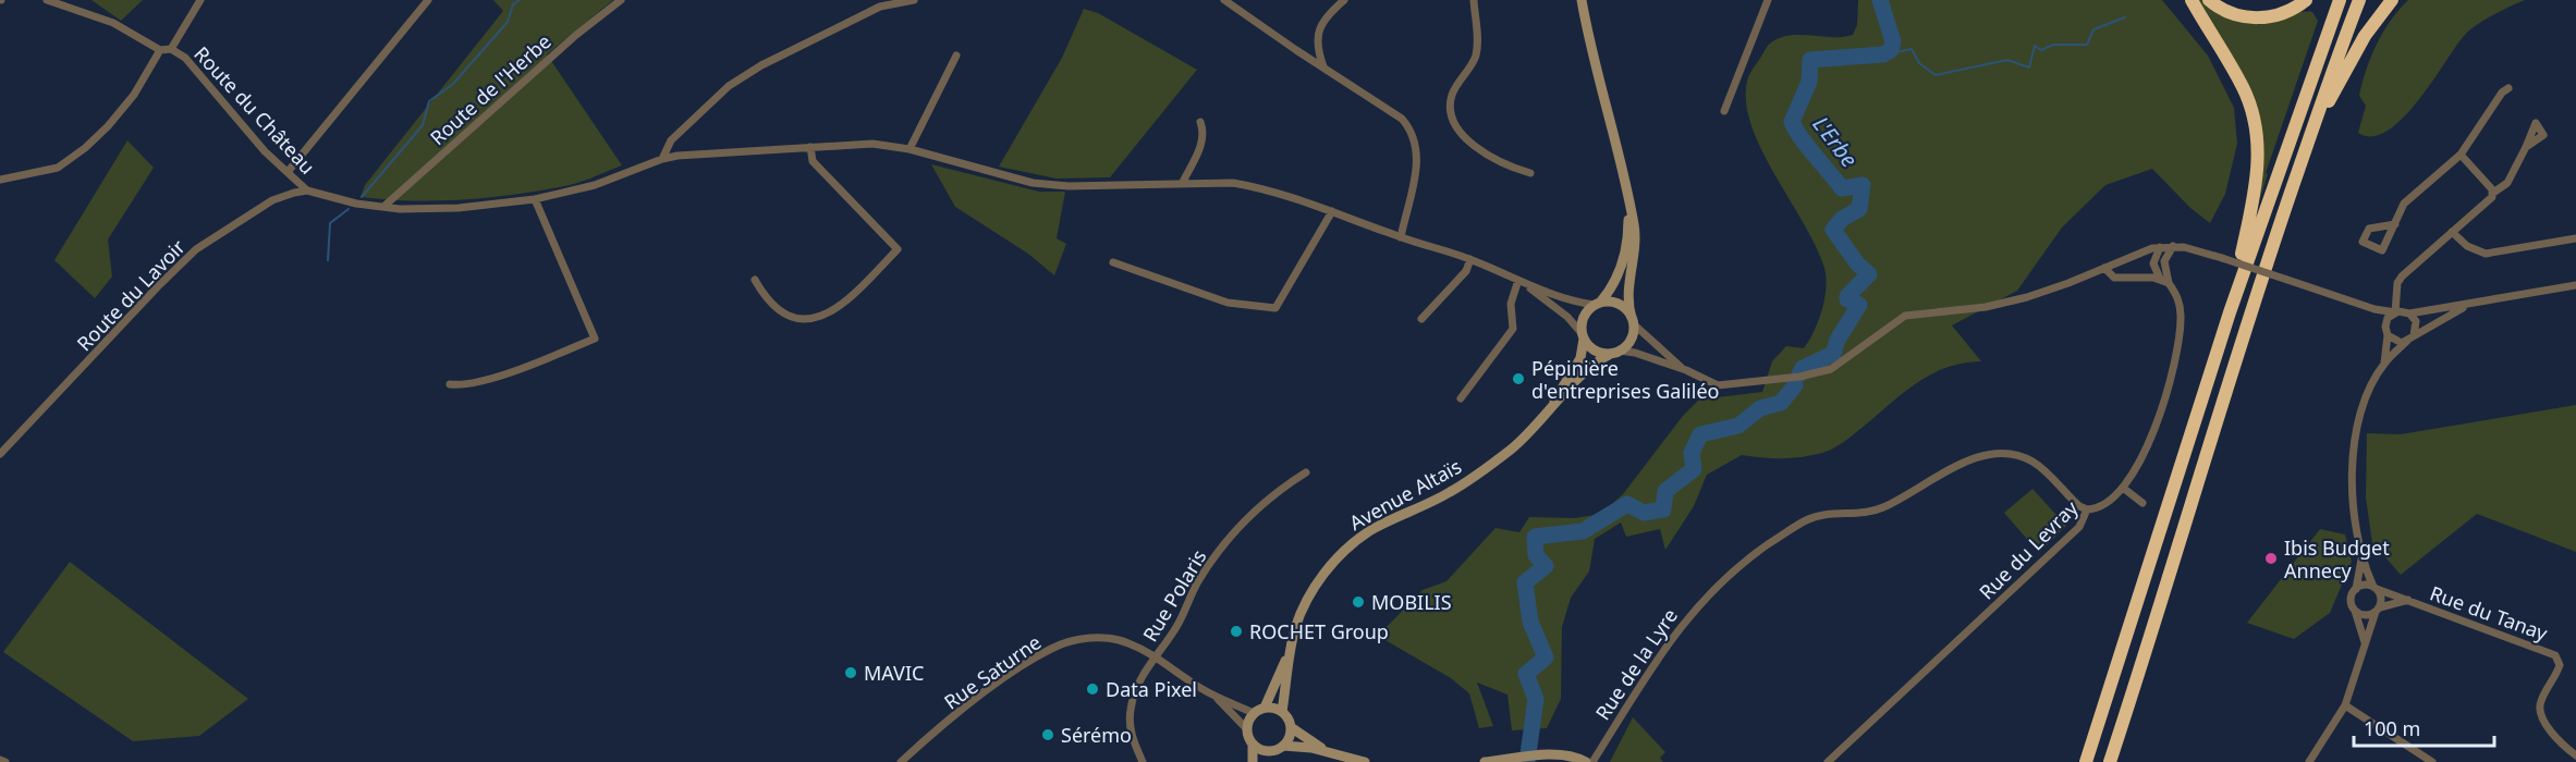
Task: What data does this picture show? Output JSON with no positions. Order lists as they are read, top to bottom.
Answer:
{
  "streets": {
    "street": [
      "Route de l'Herbe",
      "Route du Château",
      "Route du Lavoir",
      "Avenue Altaïs",
      "Rue du Levray",
      "Rue Polaris",
      "Rue du Tanay",
      "Rue de la Lyre",
      "Rue Saturne"
    ]
  },
  "crossings": [
    ["Route du Château", "Route du Lavoir"],
    ["Avenue Altaïs", "Rue Saturne"],
    ["Rue du Levray", "Rue de la Lyre"],
    ["Rue Polaris", "Rue Saturne"]
  ],
  "water": ["L'Erbe"],
  "places": [
    "Pépinière d'entreprises Galiléo",
    "Ibis Budget Annecy",
    "MOBILIS",
    "ROCHET Group",
    "MAVIC",
    "Data Pixel",
    "Sérémo"
  ],
  "scale_bar": "100 m"
}
